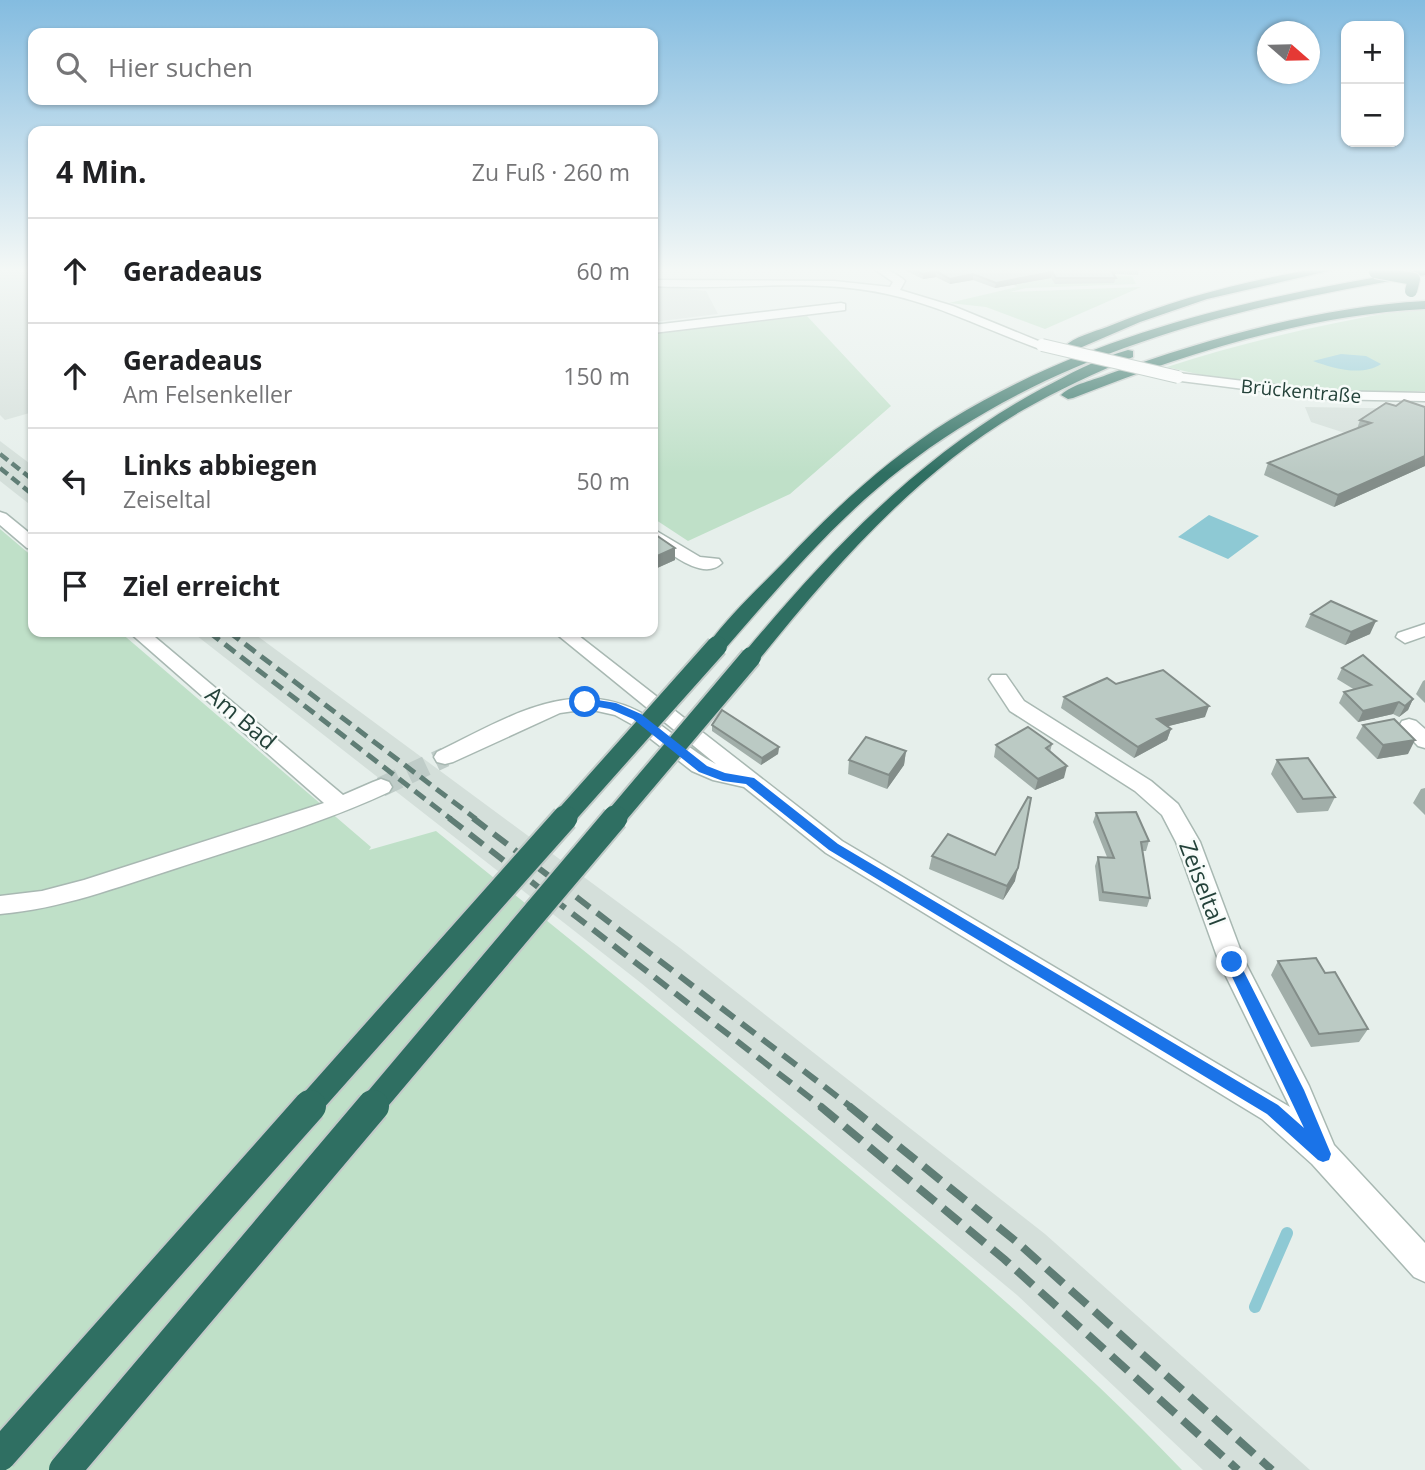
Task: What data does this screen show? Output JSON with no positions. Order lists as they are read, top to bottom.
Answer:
{
  "streets": {
    "street": ["Brückentraße", "Am Bad", "Zeiseltal"]
  },
  "north": "right",
  "page": {
    "map_buttons": ["+", "−"],
    "search": "Hier suchen",
    "heading": ["4 Min.", "Zu Fuß · 260 m"],
    "list": [
      ["Geradeaus", "60 m"],
      ["Geradeaus", "Am Felsenkeller", "150 m"],
      ["Links abbiegen", "Zeiseltal", "50 m"],
      "Ziel erreicht"
    ]
  }
}
